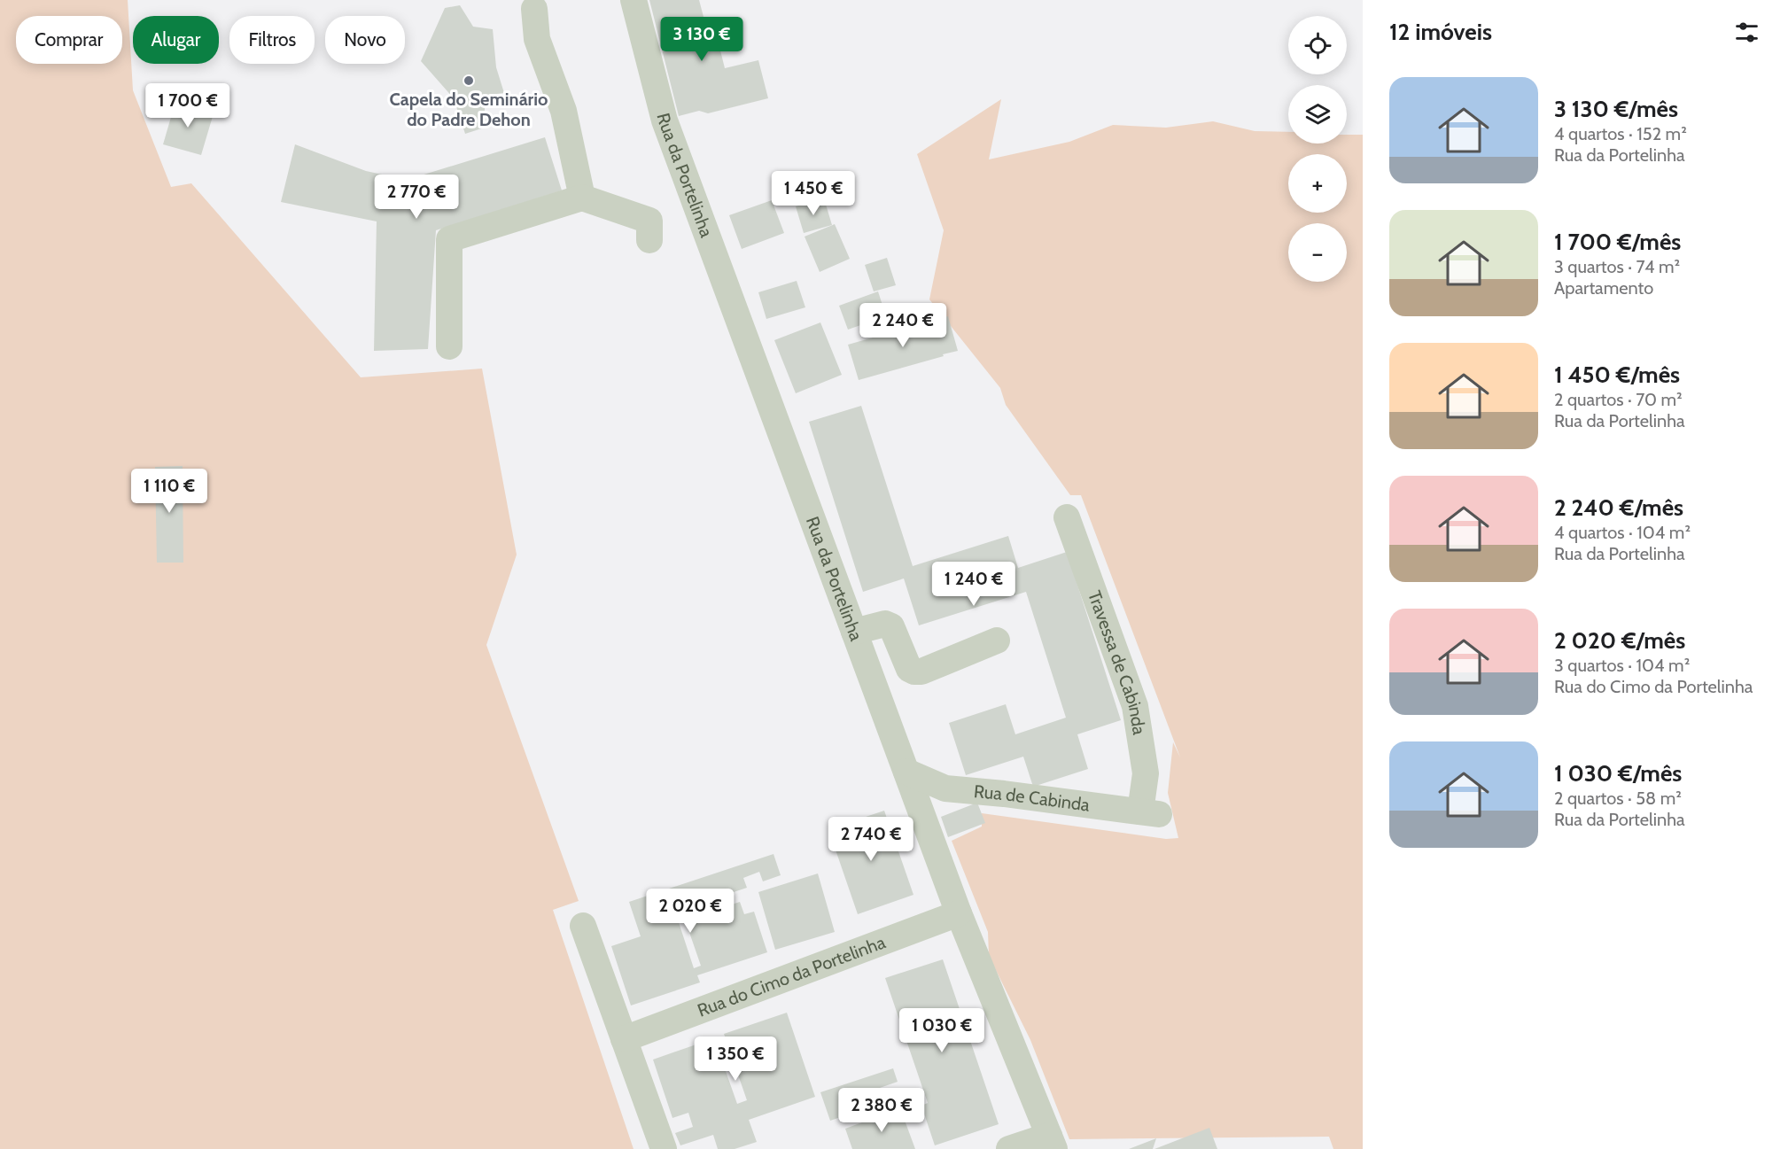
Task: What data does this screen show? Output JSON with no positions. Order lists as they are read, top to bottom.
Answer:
{
  "streets": {
    "street": [
      "Rua da Portelinha",
      "Travessa de Cabinda",
      "Rua de Cabinda",
      "Rua do Cimo da Portelinha"
    ]
  },
  "crossings": [
    ["Rua da Portelinha", "Rua de Cabinda"],
    ["Rua da Portelinha", "Rua do Cimo da Portelinha"],
    ["Travessa de Cabinda", "Rua de Cabinda"]
  ],
  "places": ["Capela do Seminário do Padre Dehon"],
  "page": {
    "heading": "12 imóveis",
    "map_buttons": ["+", "−"],
    "chip": [
      "Comprar",
      "Alugar",
      "Filtros",
      "Novo"
    ],
    "price": [
      "3 130 €",
      "1 700 €",
      "1 450 €",
      "2 770 €",
      "2 240 €",
      "1 110 €",
      "1 240 €",
      "2 740 €",
      "2 020 €",
      "1 030 €",
      "1 350 €",
      "2 380 €"
    ],
    "list": [
      {
        "name": "3 130 €/mês",
        "note": "4 quartos · 152 m² · Rua da Portelinha"
      },
      {
        "name": "1 700 €/mês",
        "note": "3 quartos · 74 m² · Apartamento"
      },
      {
        "name": "1 450 €/mês",
        "note": "2 quartos · 70 m² · Rua da Portelinha"
      },
      {
        "name": "2 240 €/mês",
        "note": "4 quartos · 104 m² · Rua da Portelinha"
      },
      {
        "name": "2 020 €/mês",
        "note": "3 quartos · 104 m² · Rua do Cimo da Portelinha"
      },
      {
        "name": "1 030 €/mês",
        "note": "2 quartos · 58 m² · Rua da Portelinha"
      }
    ]
  }
}
